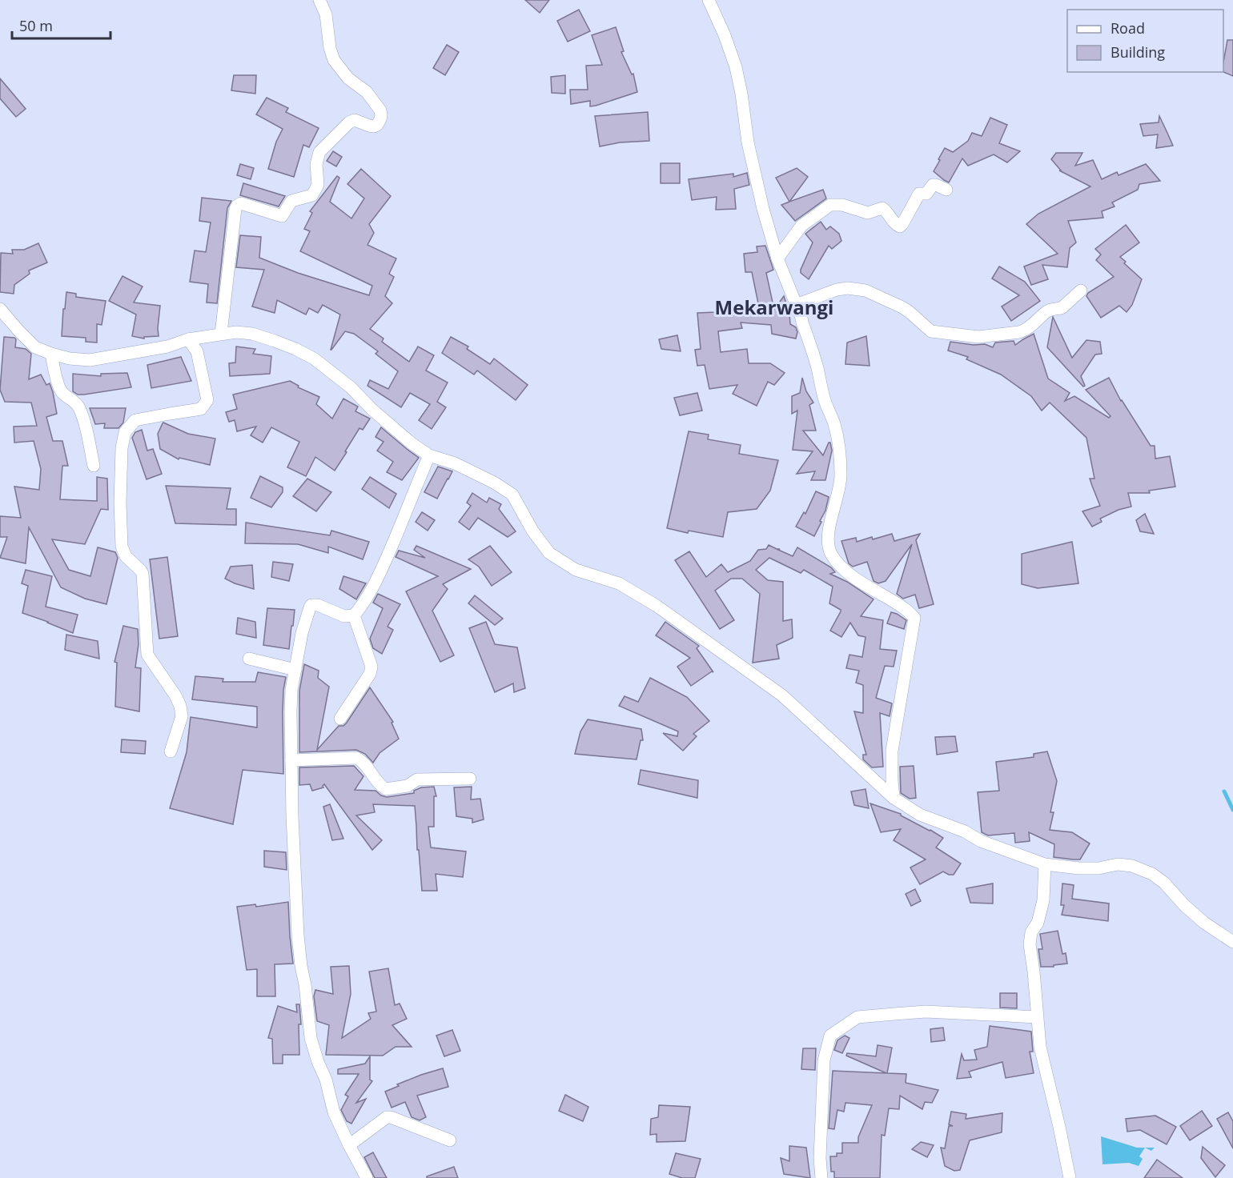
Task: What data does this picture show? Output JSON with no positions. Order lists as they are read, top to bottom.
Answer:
{
  "districts": ["Mekarwangi"],
  "legend": ["Road", "Building"],
  "scale_bar": "50 m"
}
